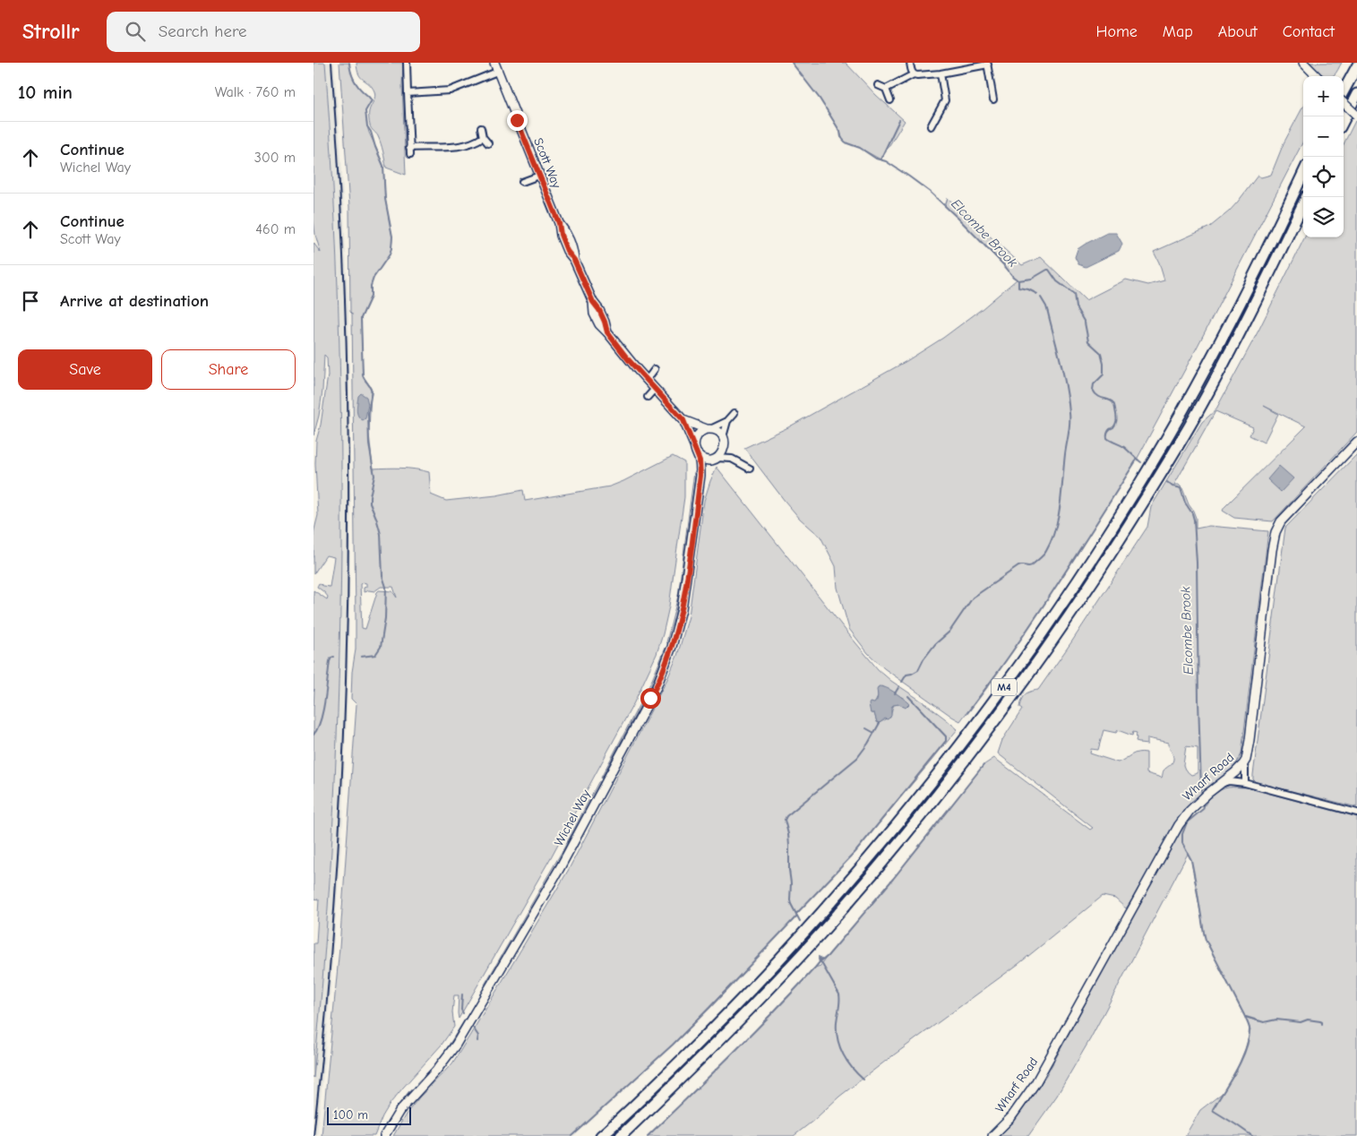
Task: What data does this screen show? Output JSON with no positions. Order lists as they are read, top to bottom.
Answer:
{
  "streets": {
    "highway": ["M4"],
    "street": ["Scott Way", "Wharf Road", "Wichel Way"]
  },
  "crossings": [
    ["Scott Way", "Wichel Way"]
  ],
  "water": ["Elcombe Brook"],
  "scale_bar": "100 m",
  "page": {
    "header": "Strollr",
    "search": "Search here",
    "nav": [
      "Home",
      "Map",
      "About",
      "Contact"
    ],
    "heading": ["10 min", "Walk · 760 m"],
    "map_buttons": ["+", "−"],
    "list": [
      ["Continue", "Wichel Way", "300 m"],
      ["Continue", "Scott Way", "460 m"],
      "Arrive at destination"
    ],
    "buttons": ["Save", "Share"],
    "scale": "100 m"
  }
}
